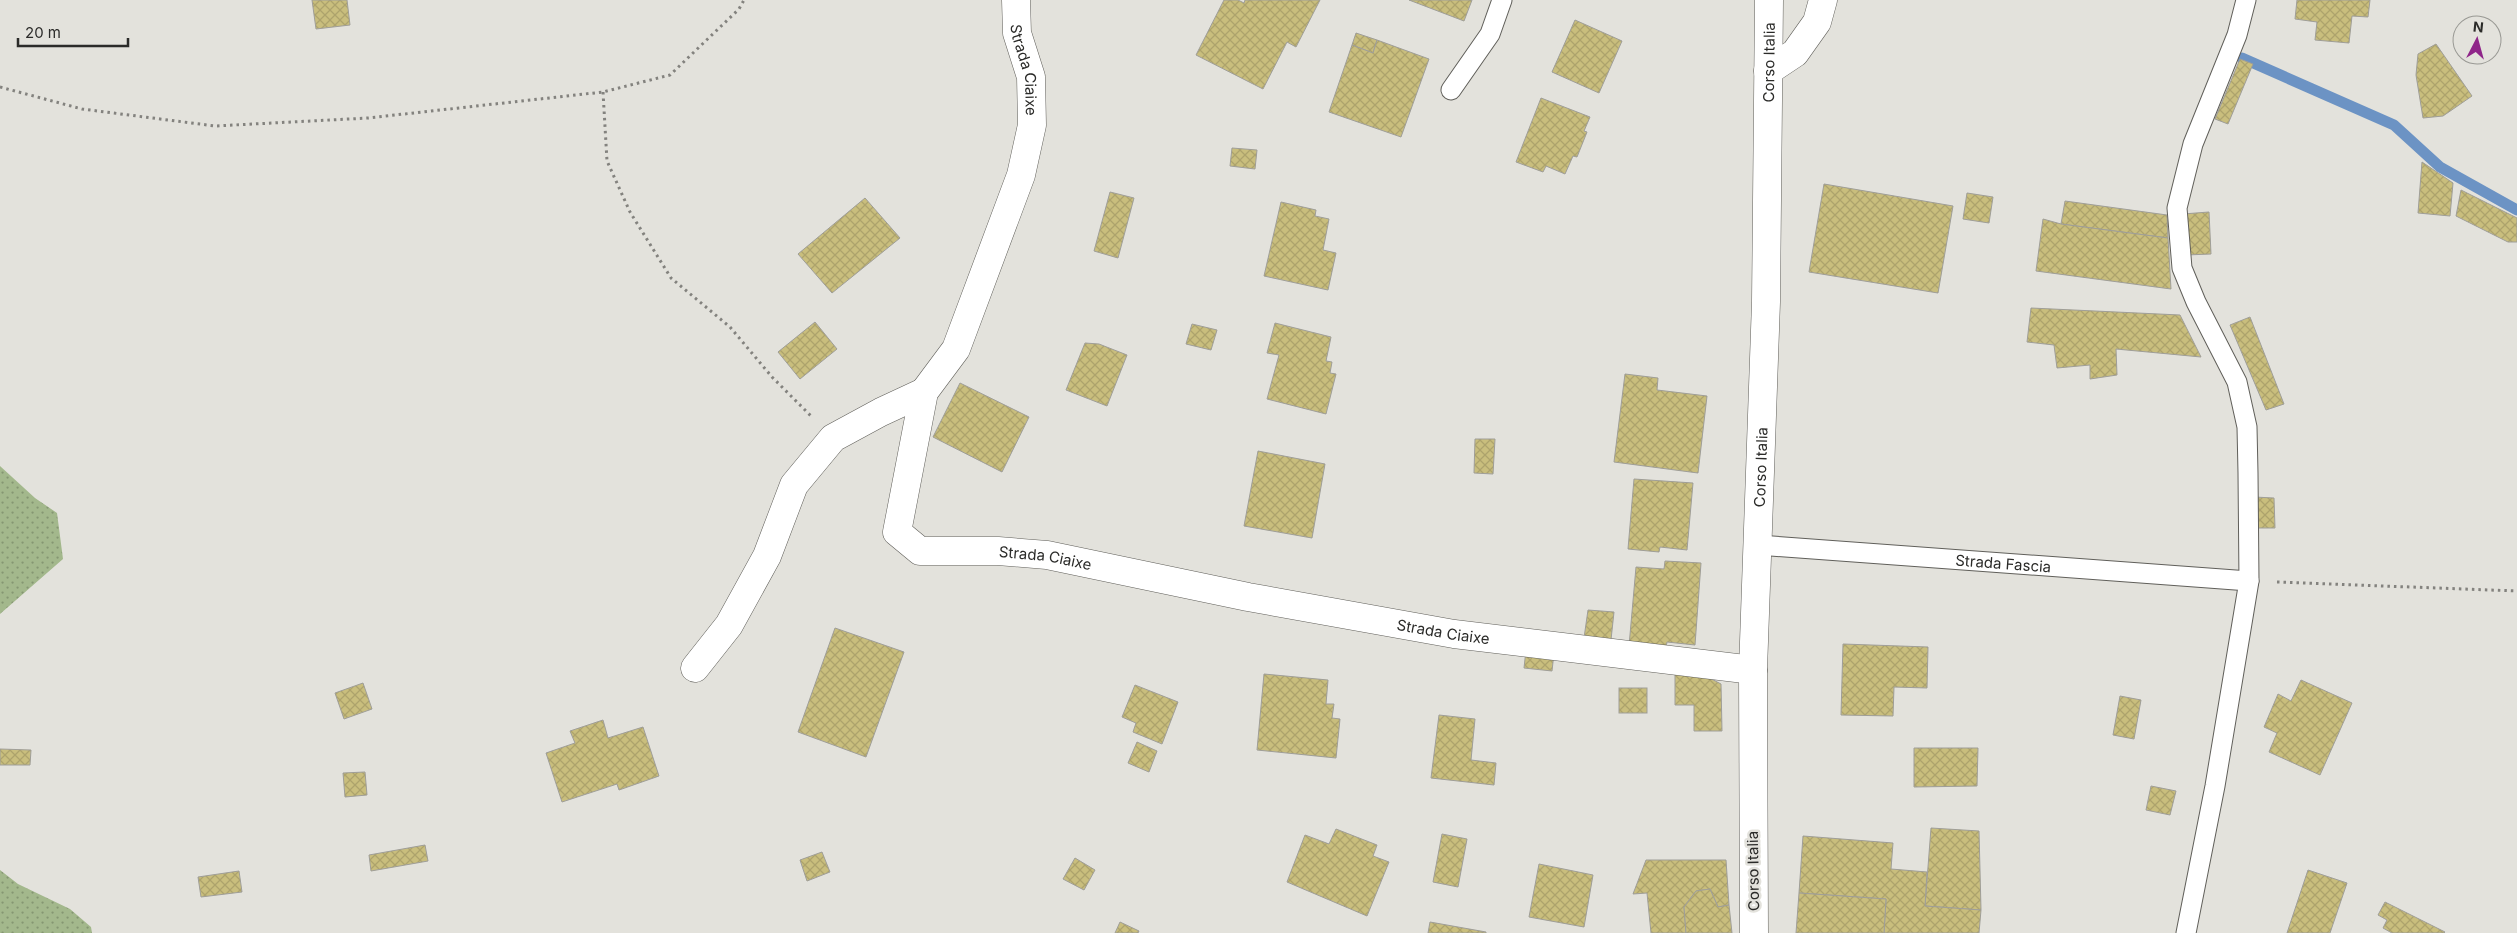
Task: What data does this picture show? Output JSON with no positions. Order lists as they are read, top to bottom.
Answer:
{
  "streets": {
    "street": ["Corso Italia", "Strada Ciaixe"],
    "lane": ["Strada Fascia"]
  },
  "crossings": [
    ["Corso Italia", "Strada Ciaixe"],
    ["Corso Italia", "Strada Fascia"]
  ],
  "scale_bar": "20 m",
  "north": "top"
}
